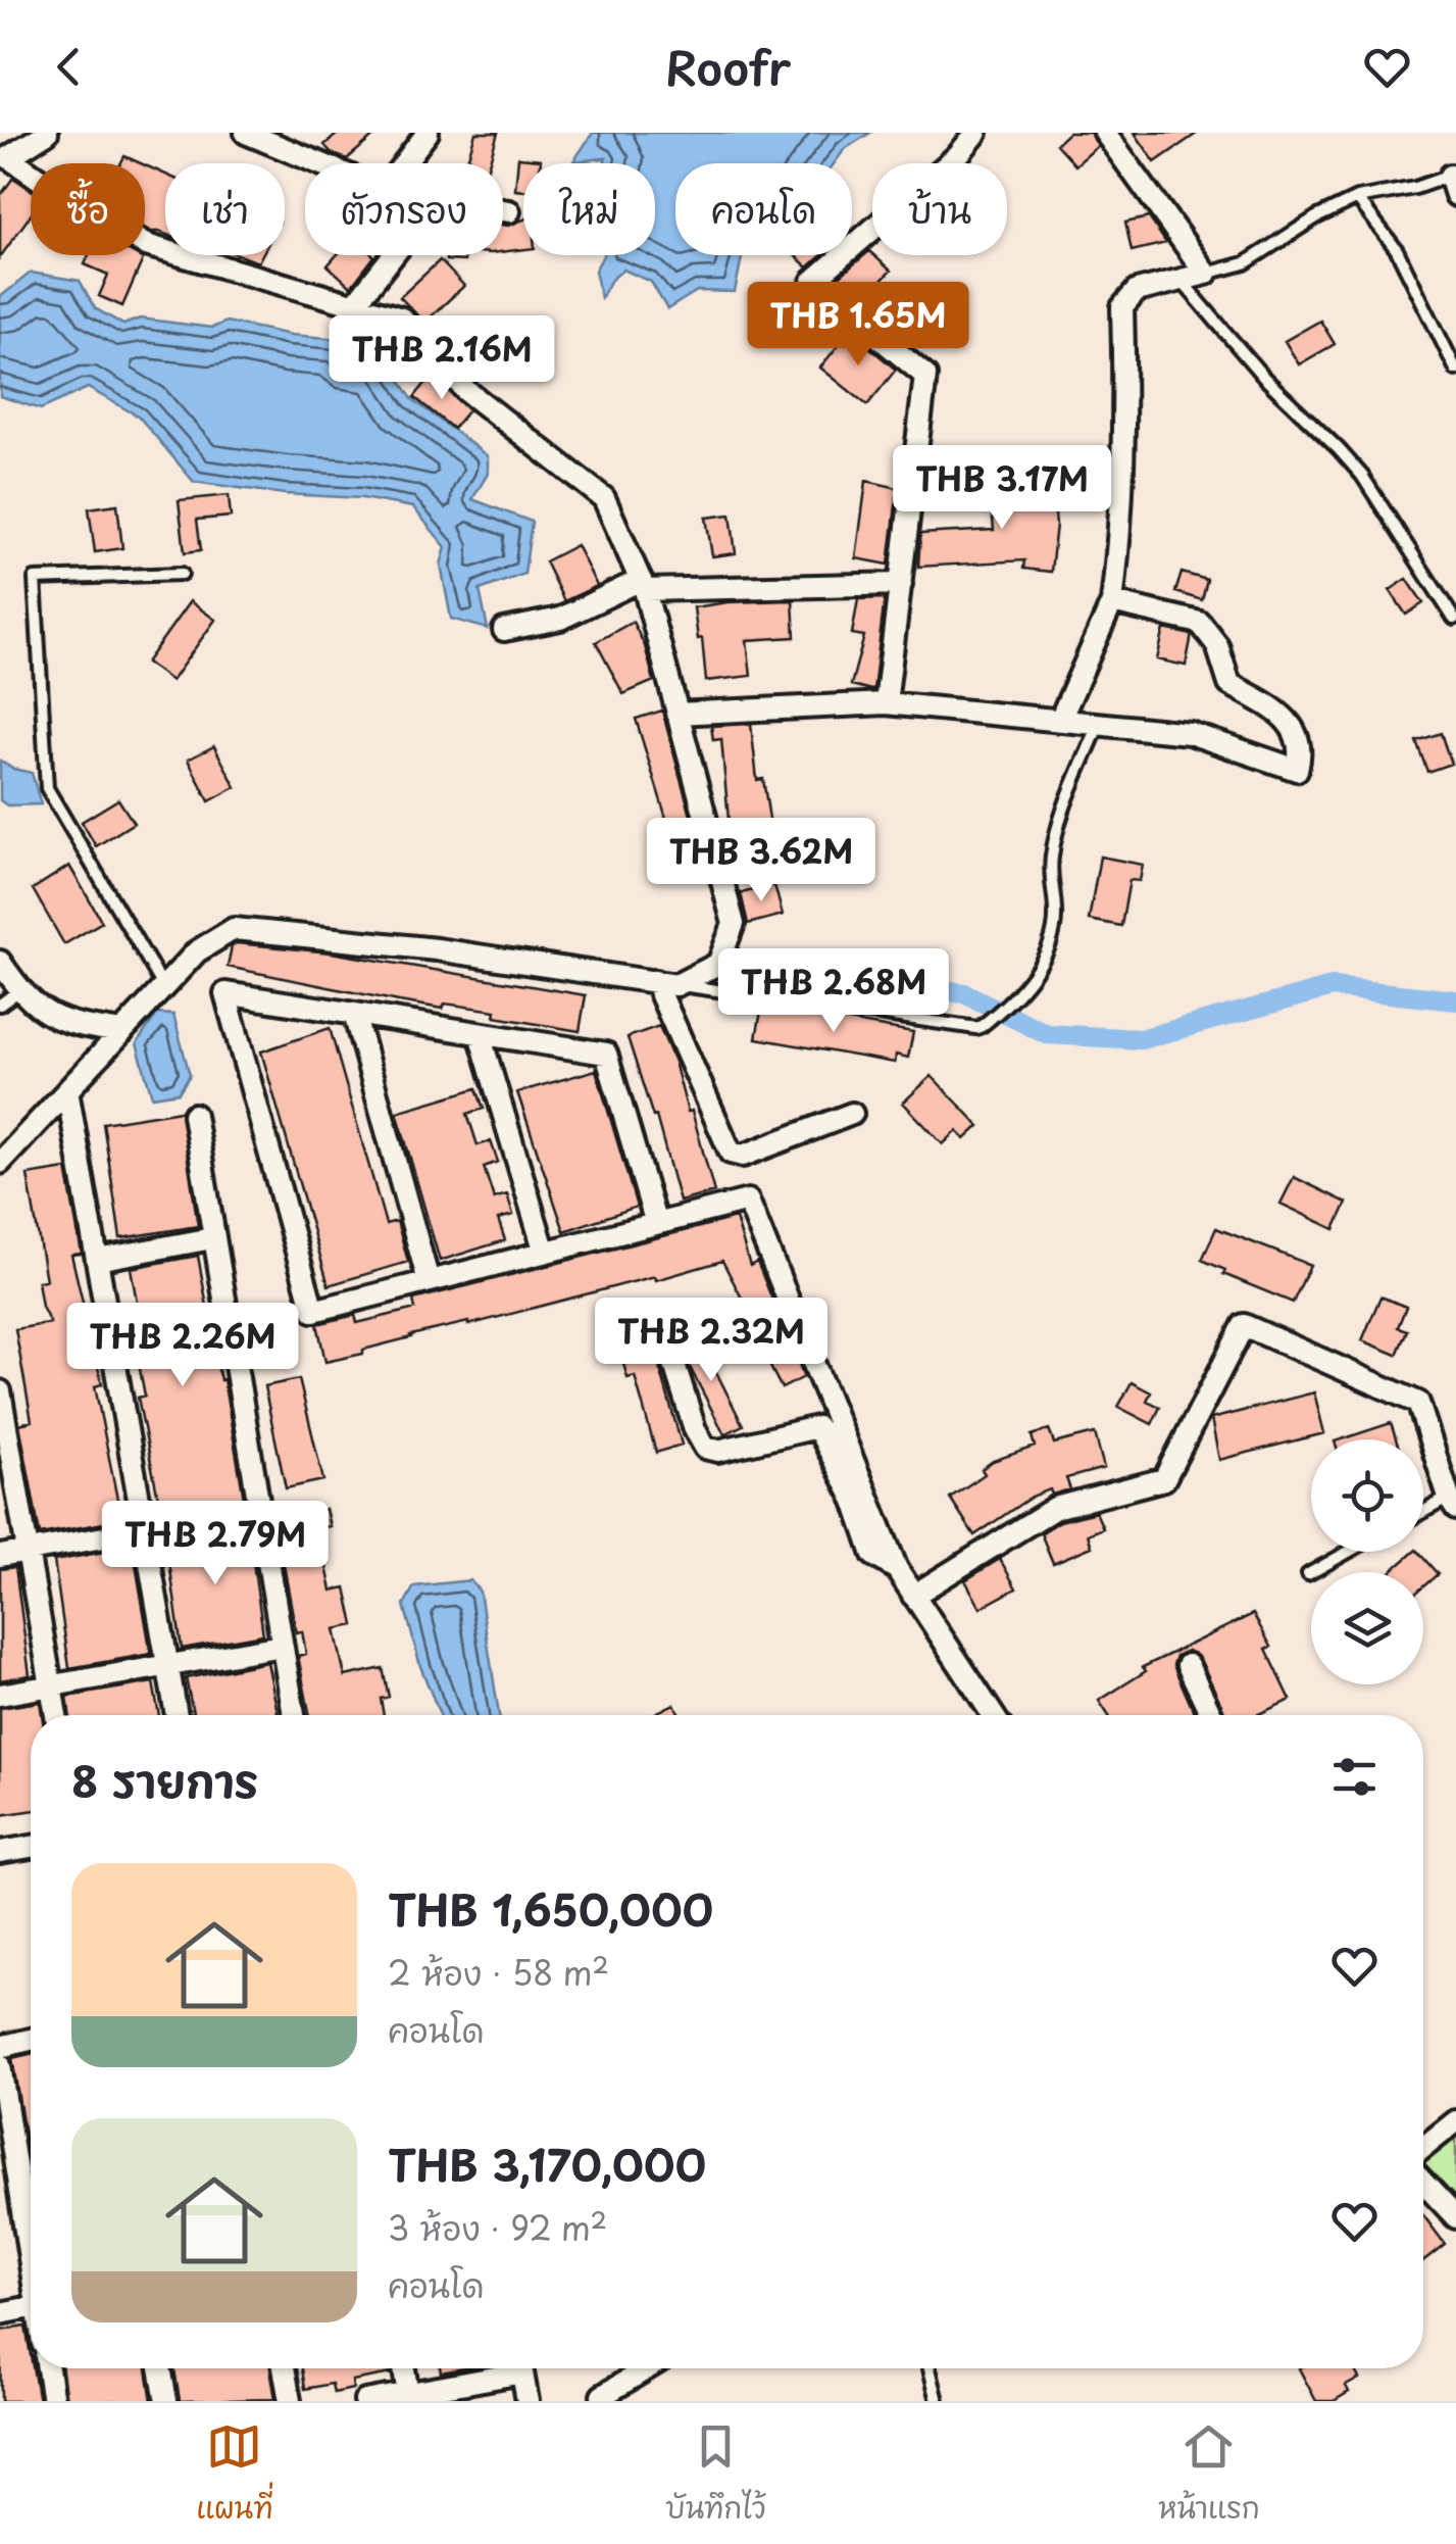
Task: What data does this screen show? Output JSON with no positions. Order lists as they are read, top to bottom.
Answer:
{
  "page": {
    "header": "Roofr",
    "chip": [
      "ซื้อ",
      "เช่า",
      "ตัวกรอง",
      "ใหม่",
      "คอนโด",
      "บ้าน"
    ],
    "price": [
      "THB 1.65M",
      "THB 2.16M",
      "THB 3.17M",
      "THB 3.62M",
      "THB 2.68M",
      "THB 2.32M",
      "THB 2.26M",
      "THB 2.79M"
    ],
    "heading": "8 รายการ",
    "list": [
      {
        "name": "THB 1,650,000",
        "note": "2 ห้อง · 58 m² · คอนโด"
      },
      {
        "name": "THB 3,170,000",
        "note": "3 ห้อง · 92 m² · คอนโด"
      }
    ],
    "tabs": ["แผนที่", "บันทึกไว้", "หน้าแรก"]
  }
}
